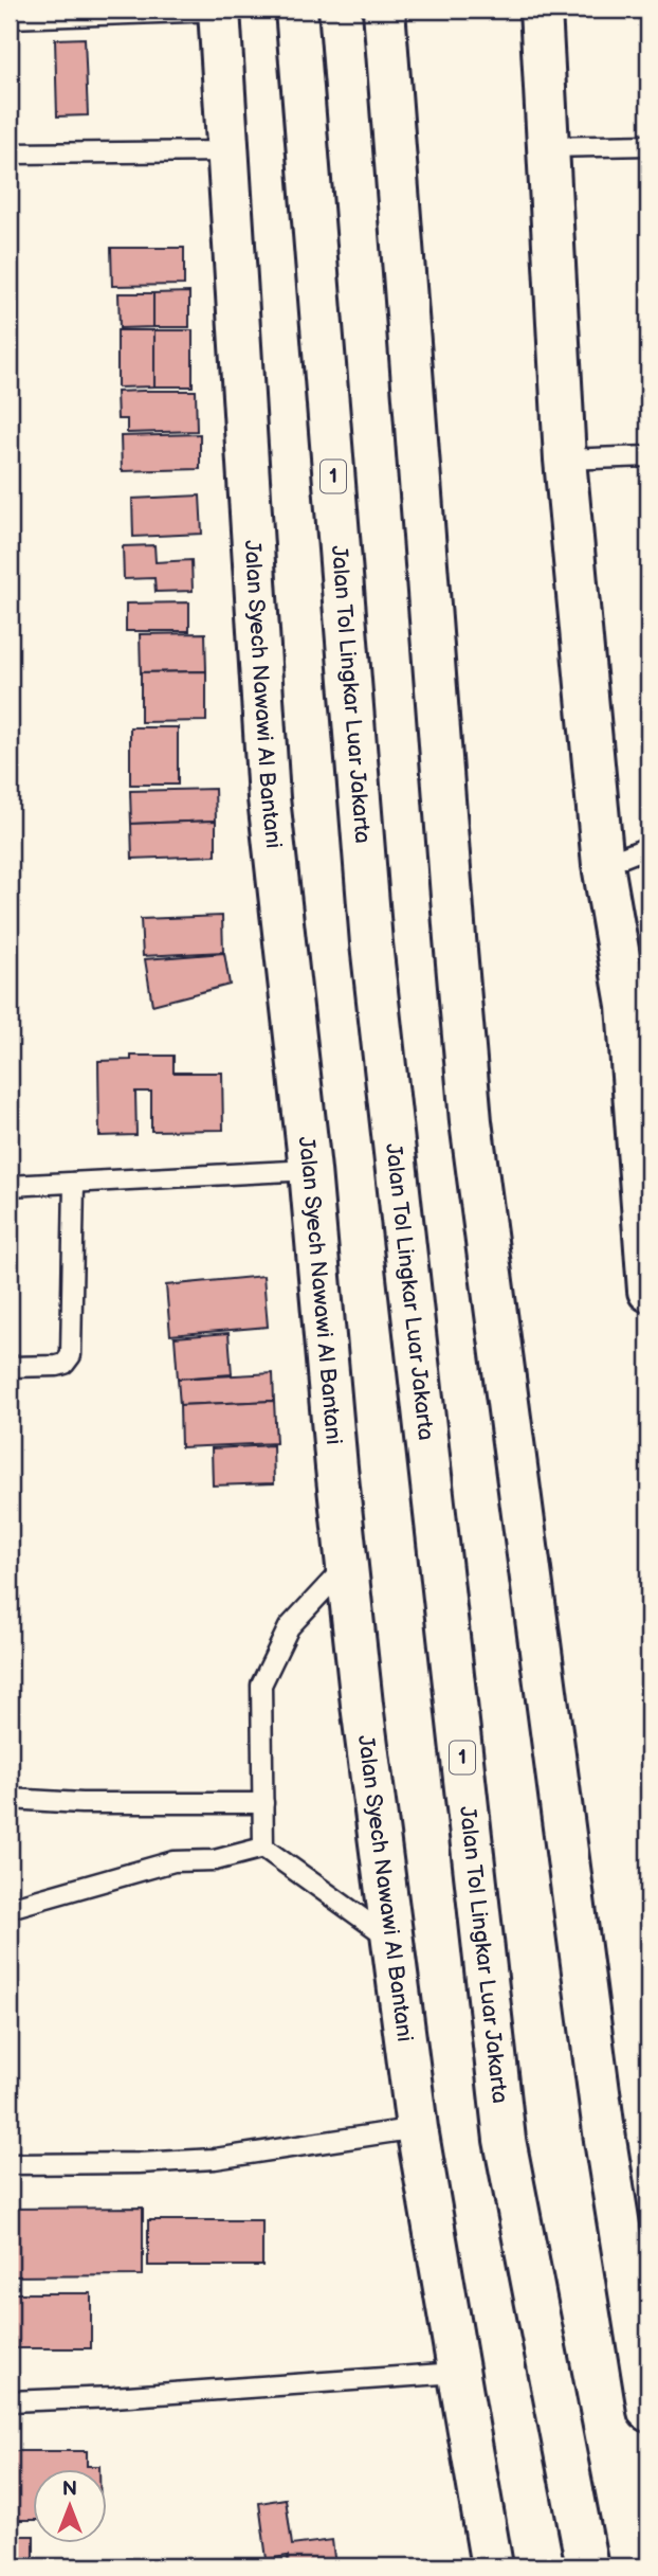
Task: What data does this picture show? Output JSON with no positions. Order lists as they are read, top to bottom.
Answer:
{
  "streets": {
    "highway": ["1", "Jalan Syech Nawawi Al Bantani", "Jalan Tol Lingkar Luar Jakarta"]
  },
  "north": "top"
}
